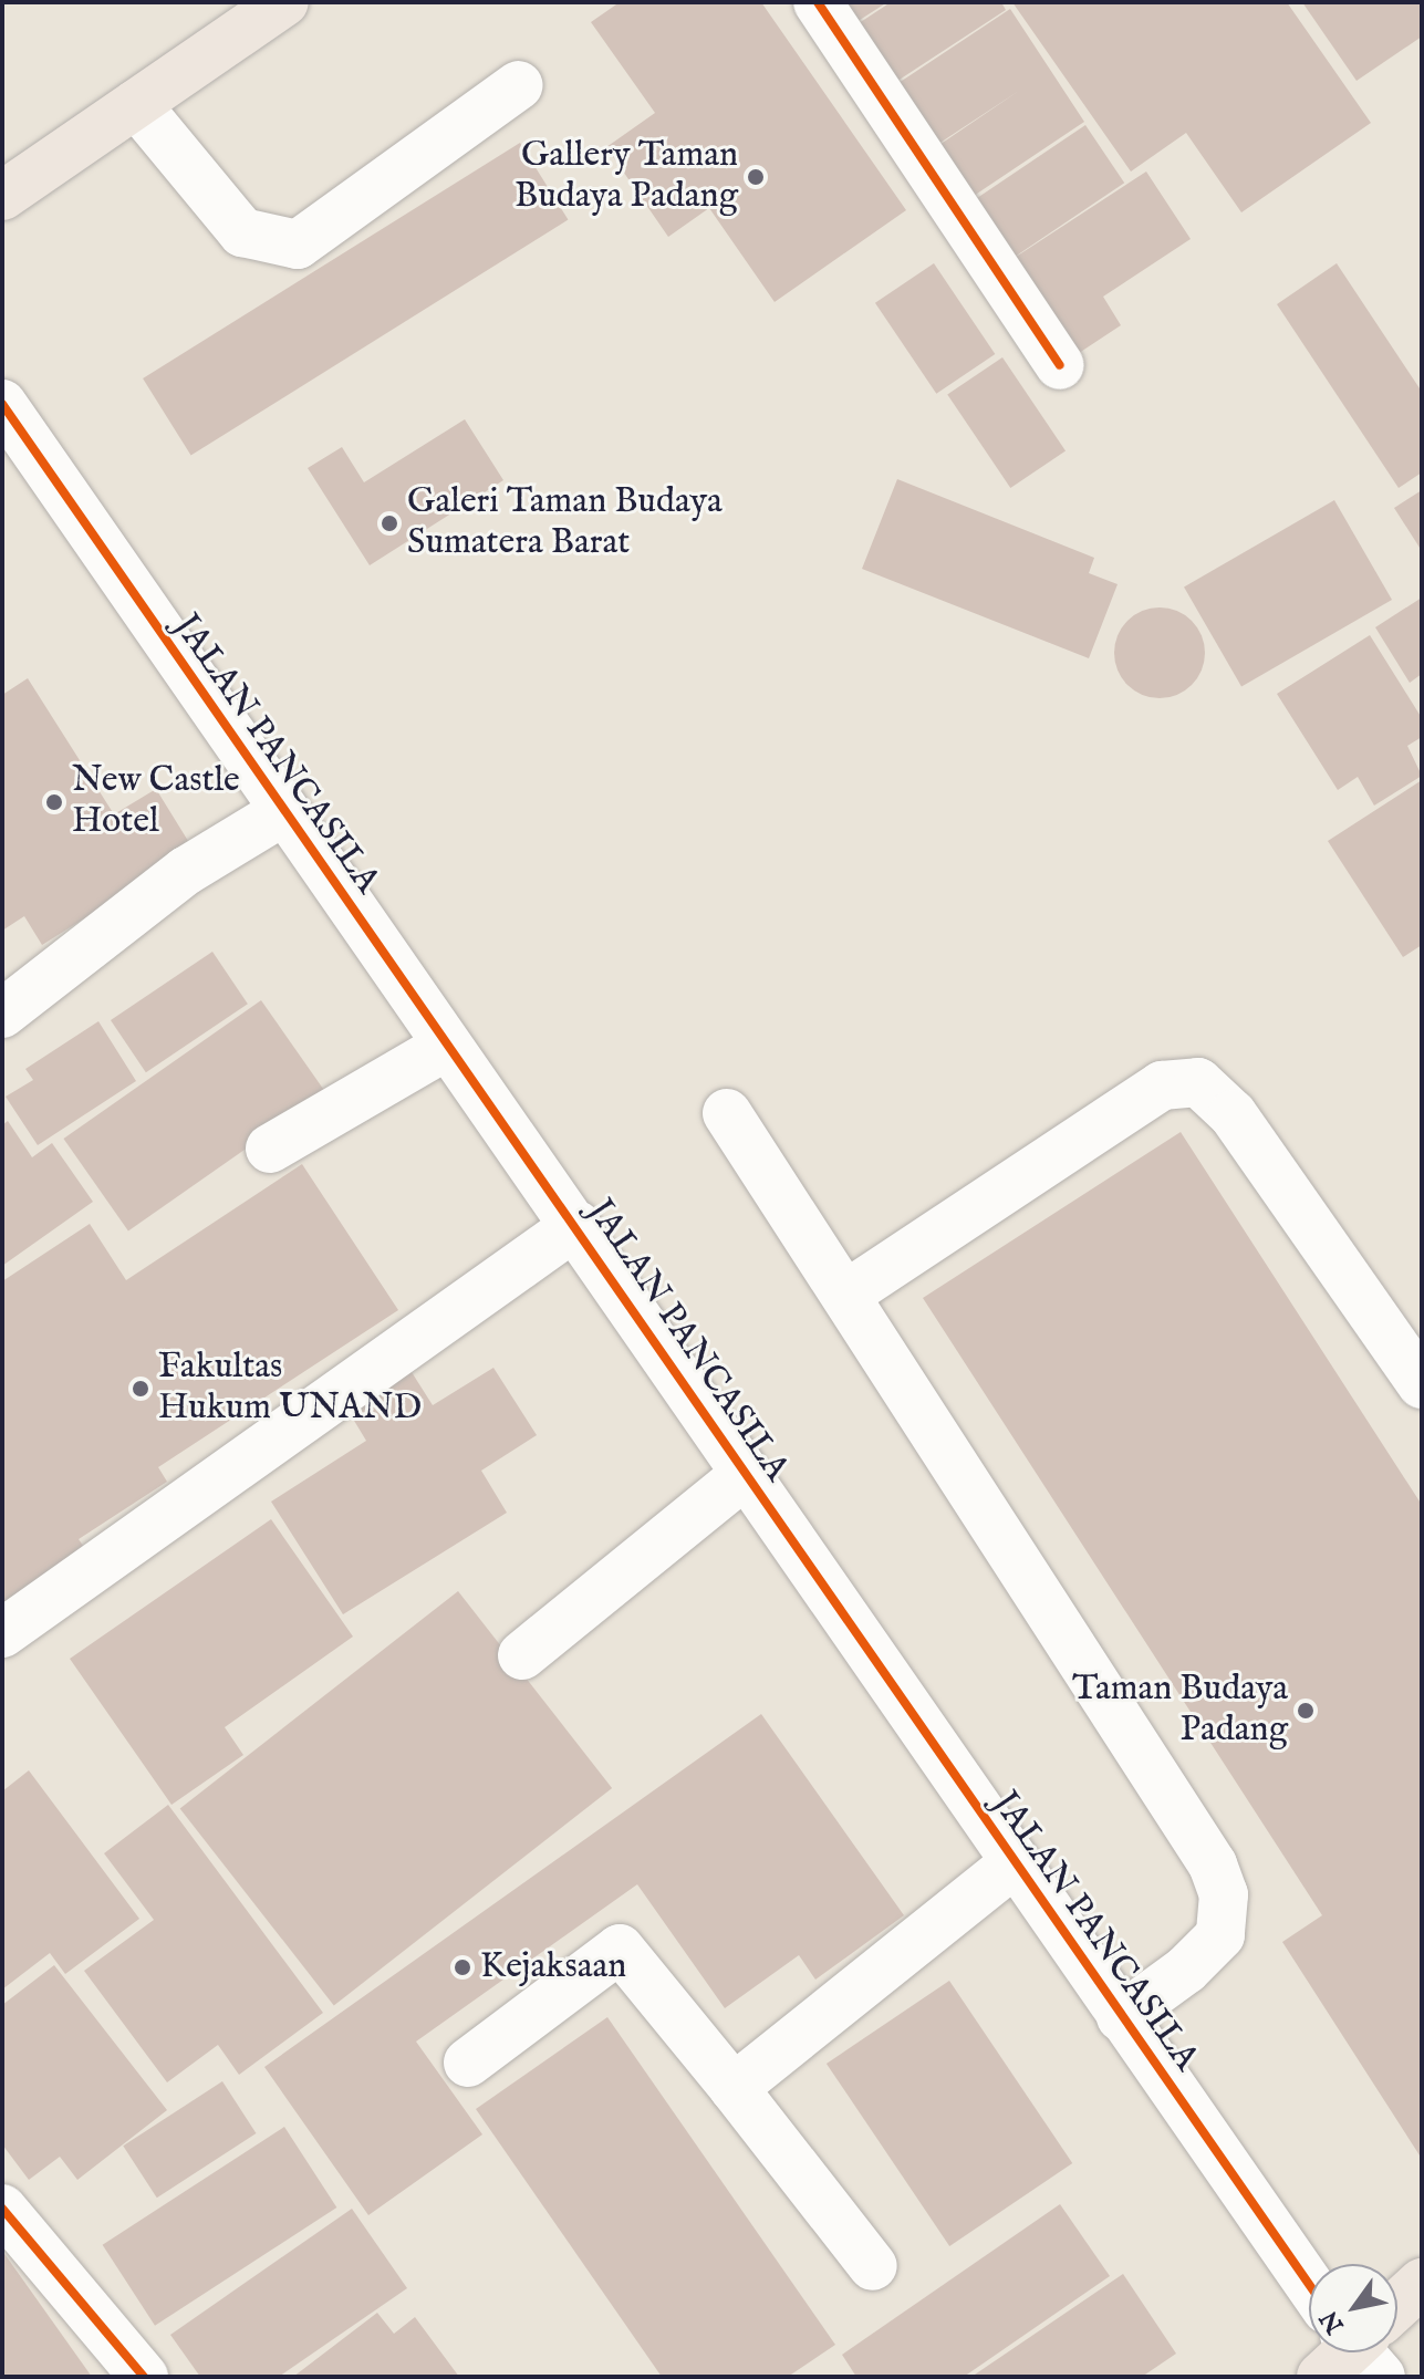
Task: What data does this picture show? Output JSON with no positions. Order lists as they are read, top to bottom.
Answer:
{
  "streets": {
    "street": ["JALAN PANCASILA"]
  },
  "places": [
    "Gallery Taman Budaya Padang",
    "Galeri Taman Budaya Sumatera Barat",
    "New Castle Hotel",
    "Fakultas Hukum UNAND",
    "Taman Budaya Padang",
    "Kejaksaan"
  ],
  "north": "bottom left"
}
